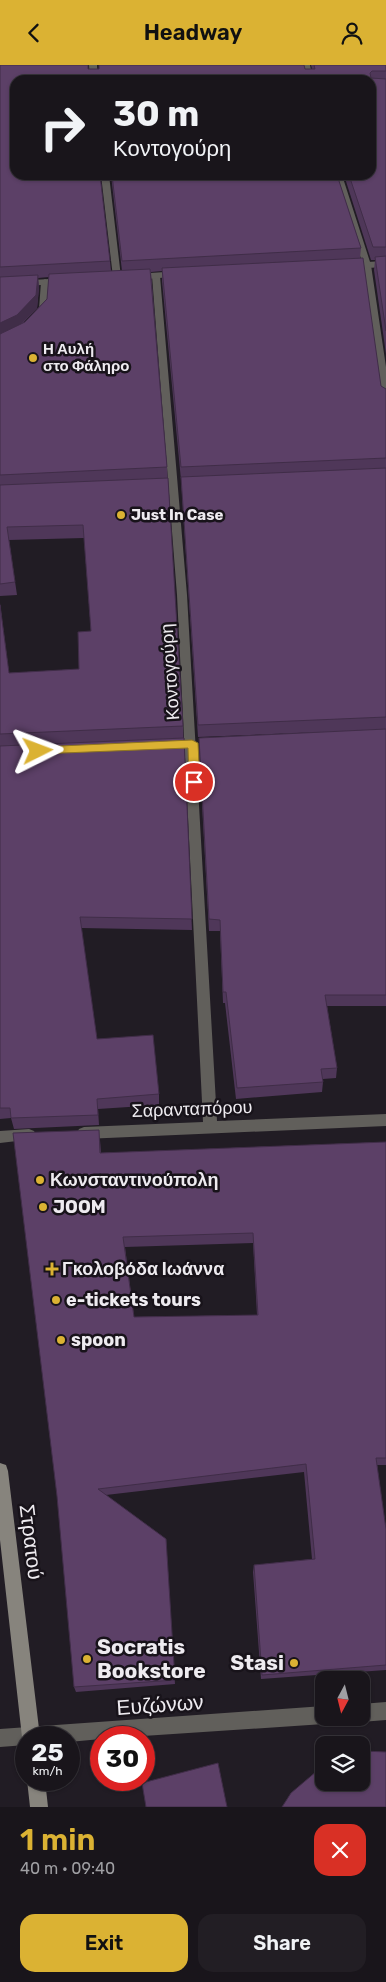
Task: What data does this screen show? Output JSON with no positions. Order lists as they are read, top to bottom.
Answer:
{
  "streets": {
    "main road": ["Στρατού"],
    "street": ["Κοντογούρη", "Σαρανταπόρου", "Ευζώνων"]
  },
  "crossings": [
    ["Κοντογούρη", "Σαρανταπόρου"]
  ],
  "places": {
    "other": [
      "Η Αυλή στο Φάληρο",
      "Just In Case",
      "Κωνσταντινούπολη",
      "JOOM",
      "e-tickets tours",
      "spoon",
      "Socratis Bookstore",
      "Stasi"
    ],
    "health": ["Γκολοβόδα Ιωάννα"]
  },
  "north": "bottom",
  "page": {
    "header": "Headway",
    "turn": ["30 m", "Κοντογούρη"],
    "speed": "25 km/h",
    "limit": "30",
    "heading": ["1 min", "40 m · 09:40"],
    "buttons": ["Exit", "Share"]
  }
}
